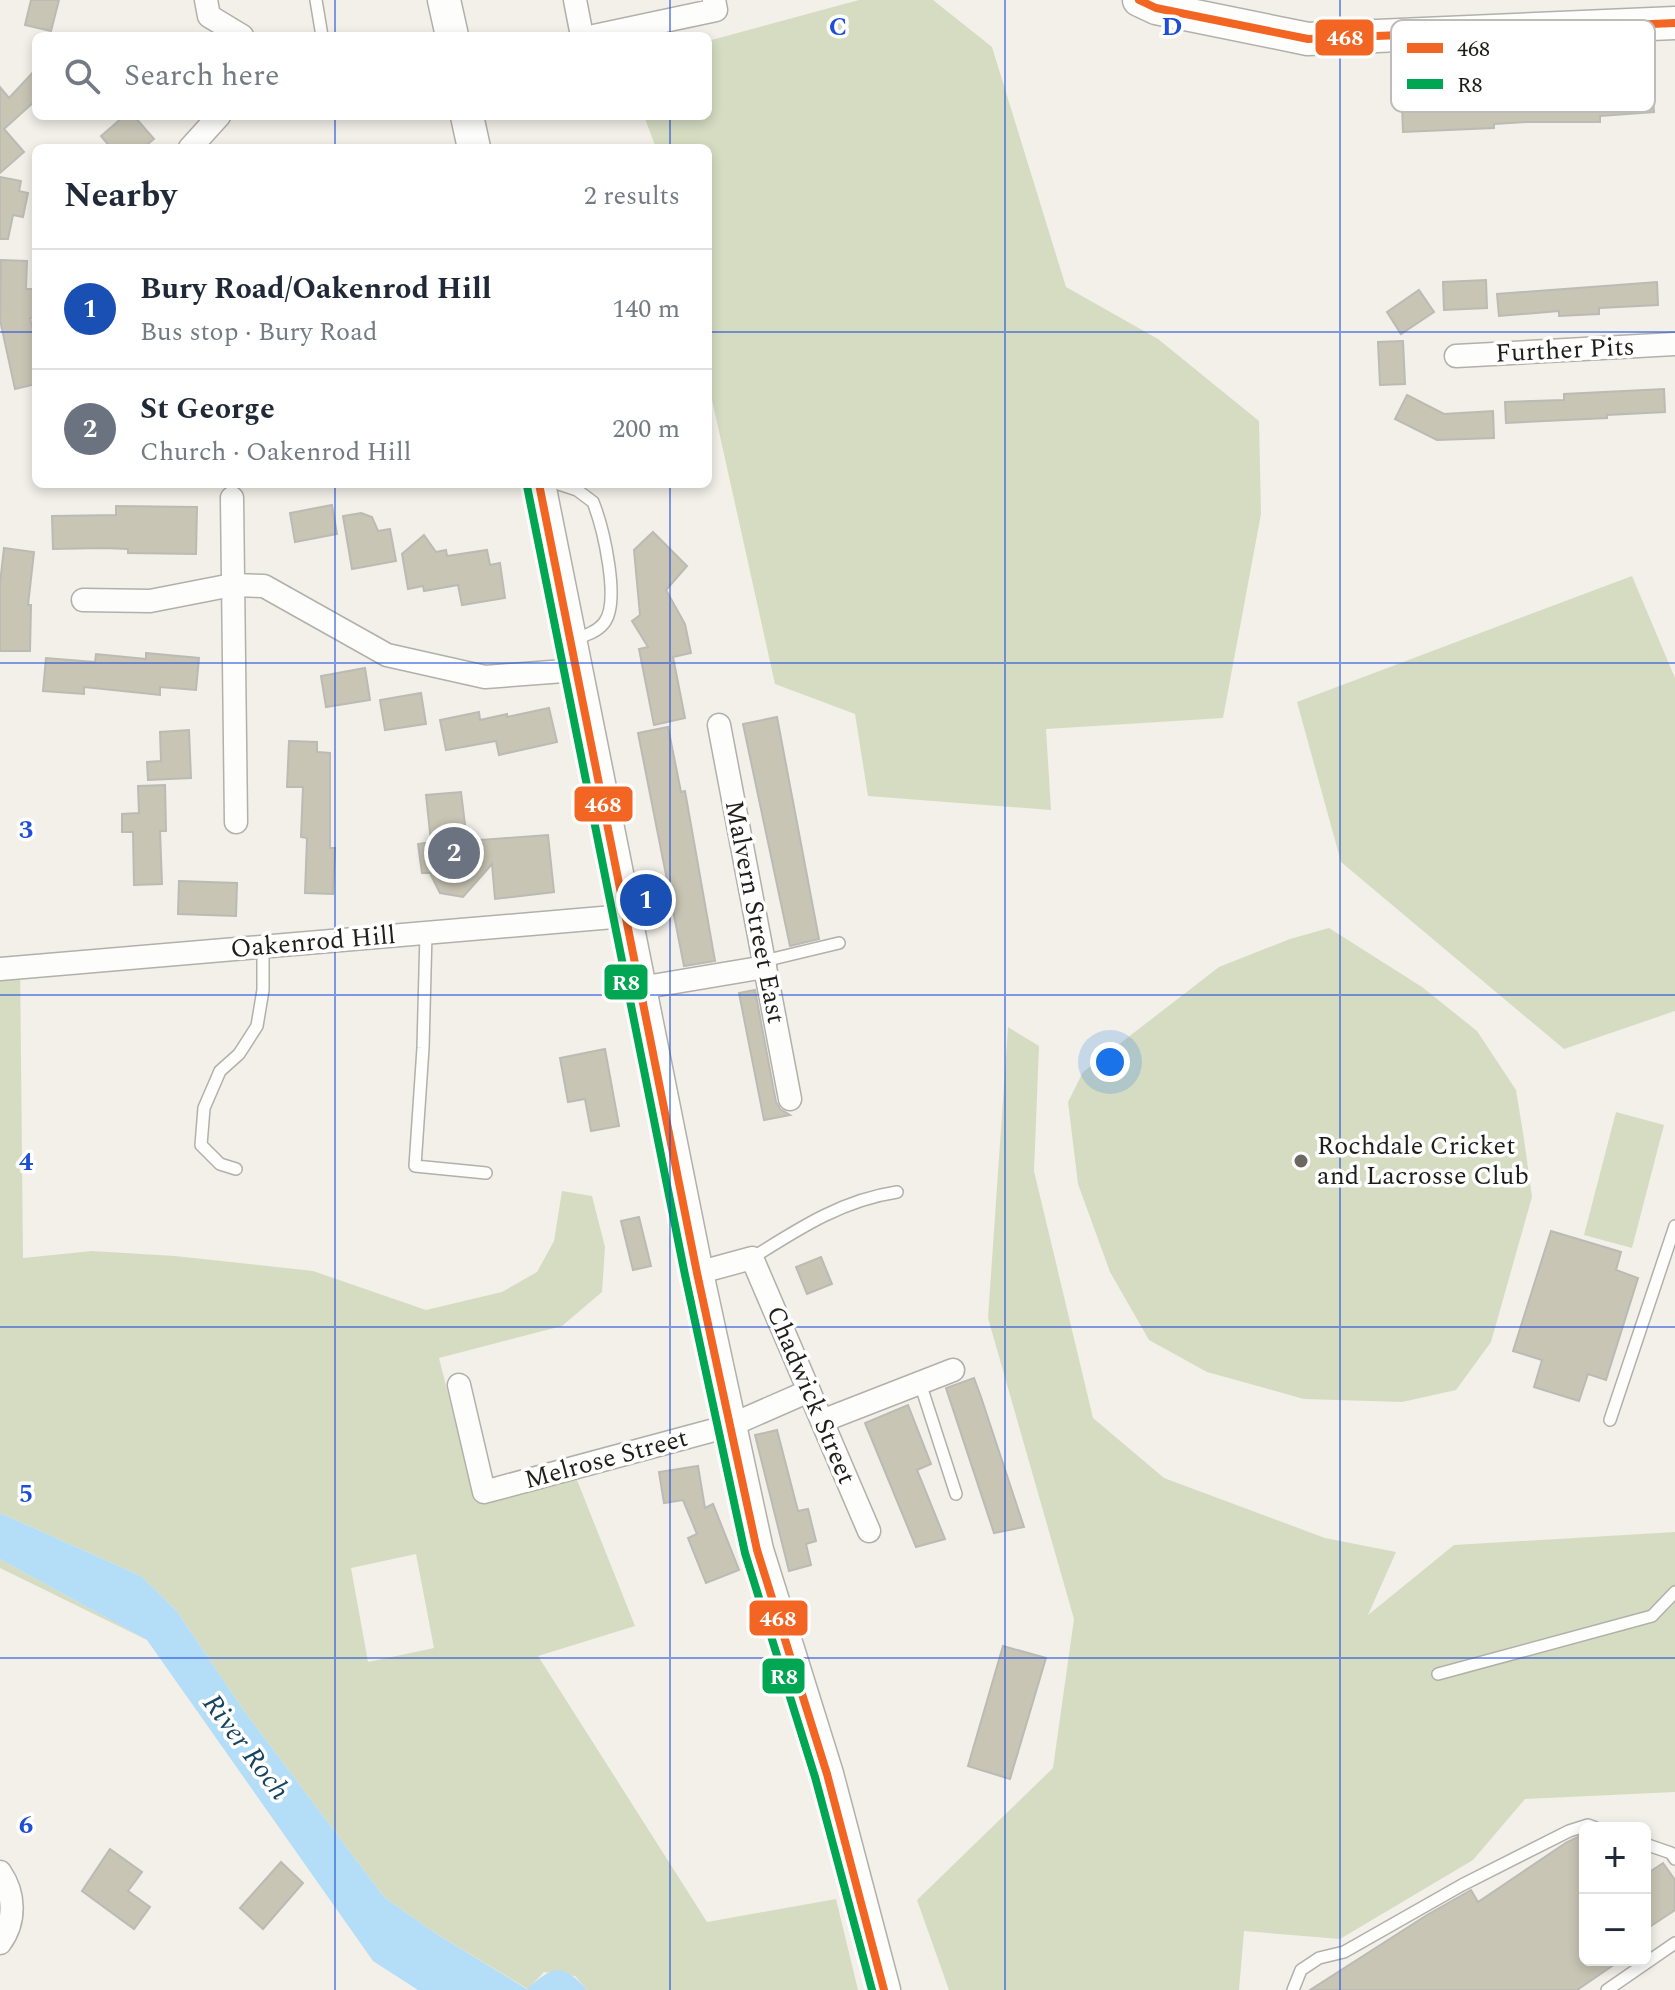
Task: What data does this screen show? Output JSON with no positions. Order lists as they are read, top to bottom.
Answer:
{
  "streets": {
    "street": [
      "Further Pits",
      "Malvern Street East",
      "Oakenrod Hill",
      "Chadwick Street",
      "Melrose Street"
    ]
  },
  "crossings": [
    ["Chadwick Street", "Melrose Street"]
  ],
  "water": ["River Roch"],
  "places": ["Rochdale Cricket and Lacrosse Club"],
  "lines": ["transit line 468", "transit line R8"],
  "legend": ["468", "R8"],
  "page": {
    "search": "Search here",
    "heading": ["Nearby", "2 results"],
    "list": [
      {
        "mark": "1",
        "name": "Bury Road/Oakenrod Hill",
        "note": "Bus stop · Bury Road",
        "value": "140 m"
      },
      {
        "mark": "2",
        "name": "St George",
        "note": "Church · Oakenrod Hill",
        "value": "200 m"
      }
    ],
    "pins": ["2", "1"],
    "map_buttons": ["+", "−"]
  },
  "grid": {
    "columns": ["C", "D"],
    "rows": [
      "3",
      "4",
      "5",
      "6"
    ]
  }
}
